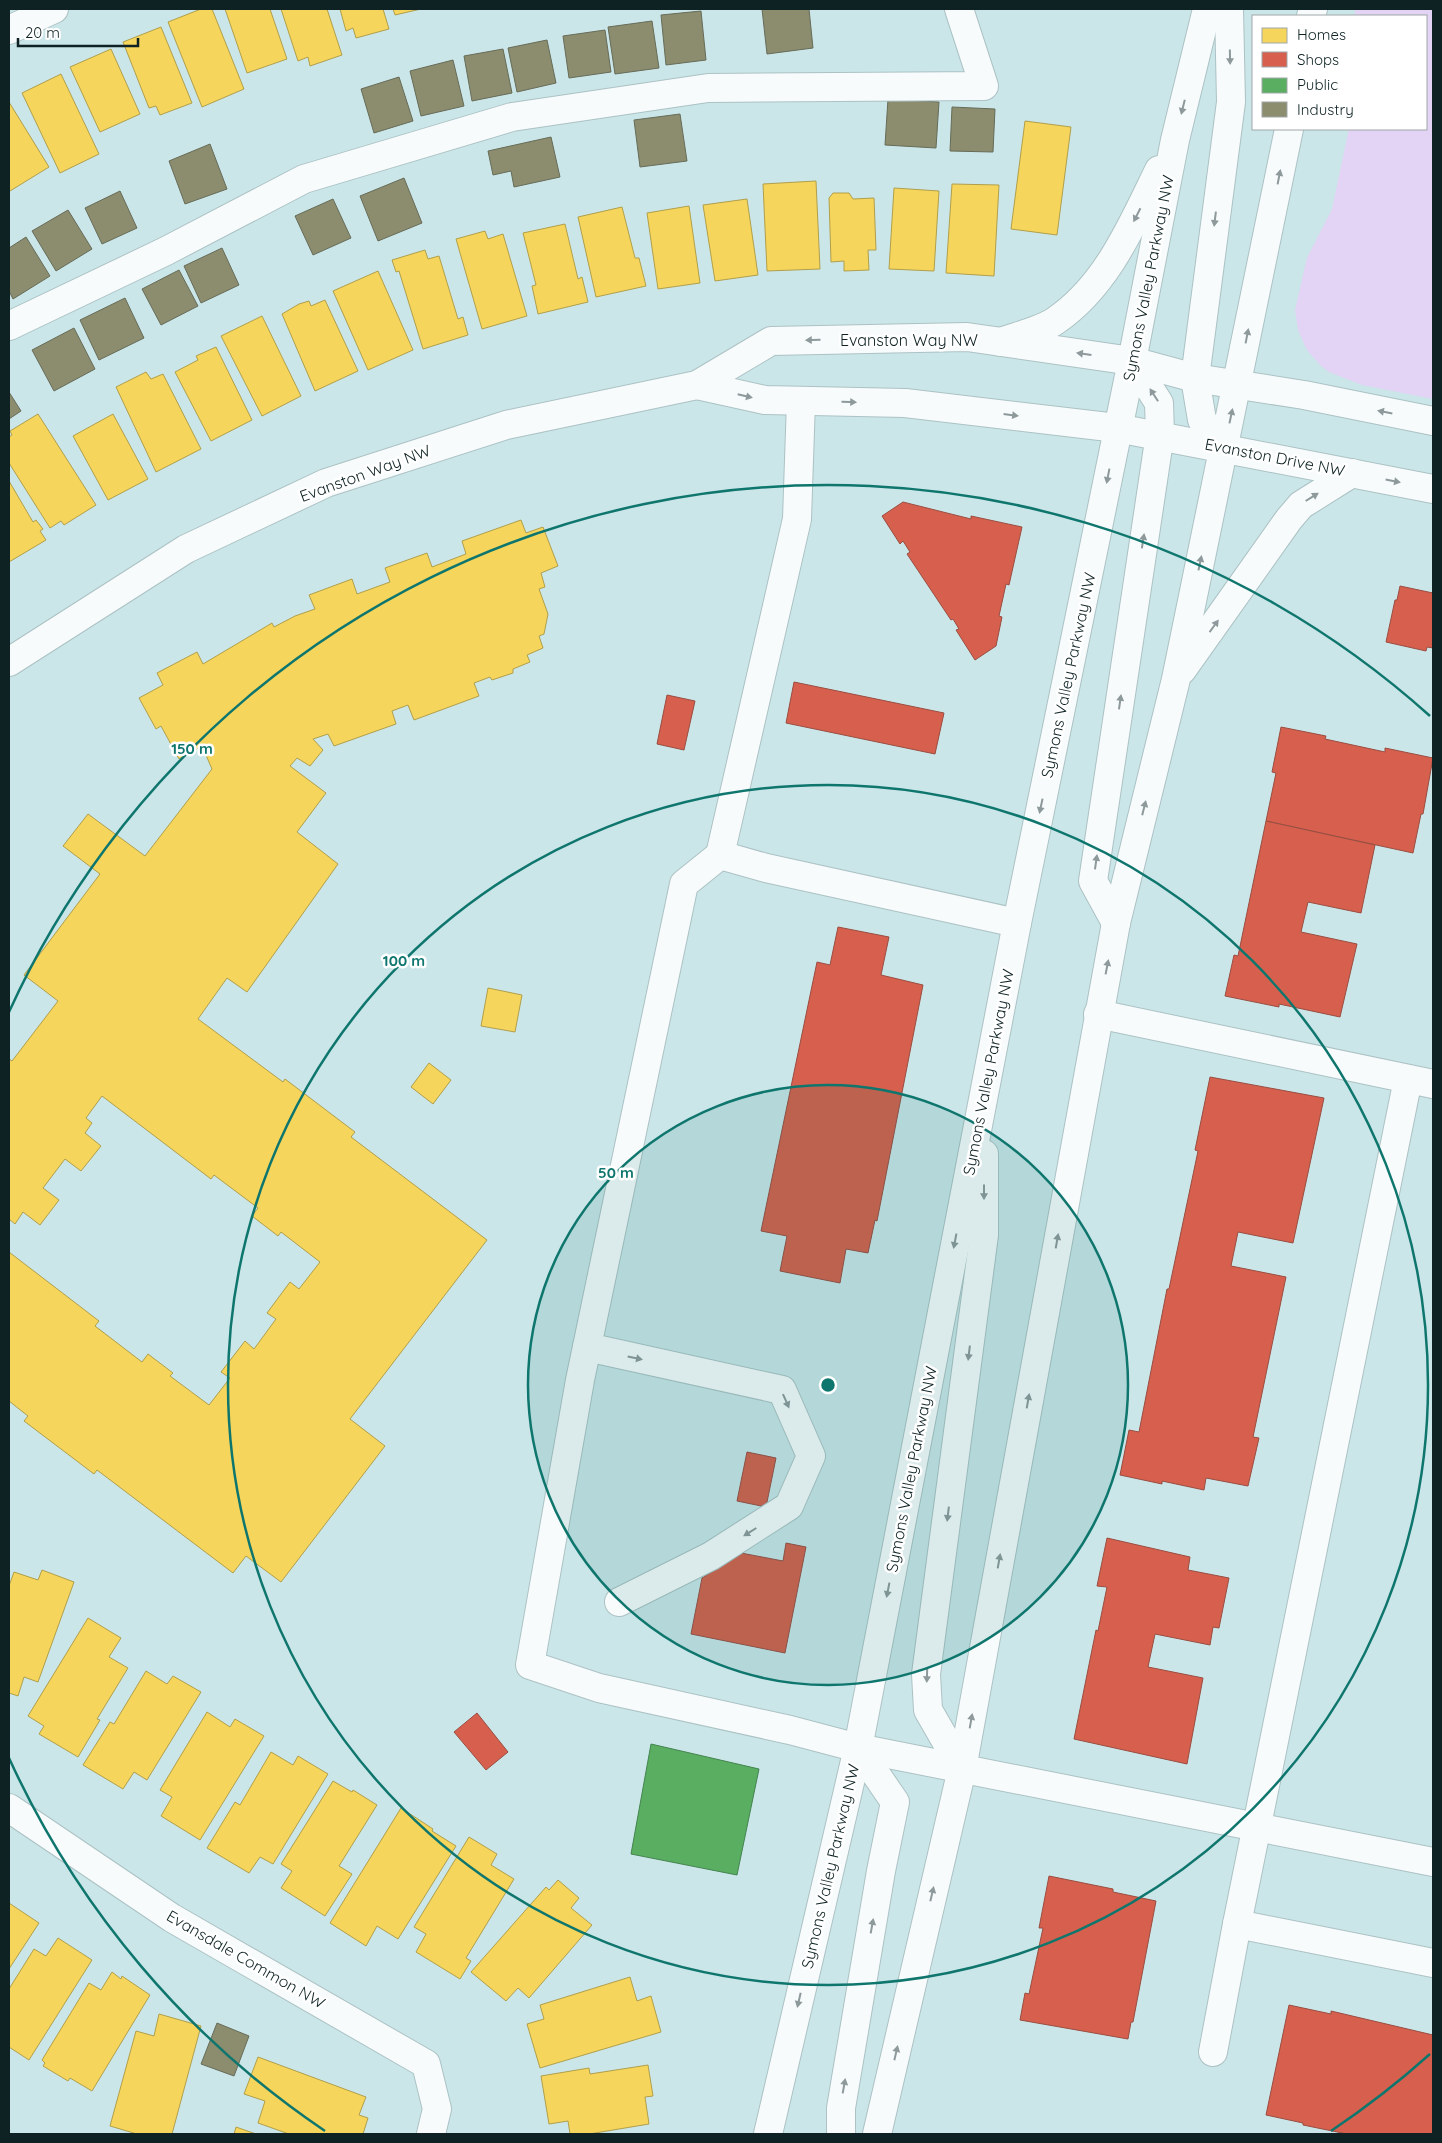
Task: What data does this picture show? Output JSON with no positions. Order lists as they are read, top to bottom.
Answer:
{
  "streets": {
    "main road": [
      "Symons Valley Parkway NW",
      "Evanston Way NW",
      "Evanston Drive NW",
      "Evansdale Common NW"
    ]
  },
  "crossings": [
    ["Symons Valley Parkway NW", "Evanston Way NW"],
    ["Symons Valley Parkway NW", "Evanston Drive NW"],
    ["Evanston Way NW", "Evanston Drive NW"]
  ],
  "legend": [
    "Homes",
    "Shops",
    "Public",
    "Industry"
  ],
  "scale_bar": "20 m",
  "rings": ["150 m", "100 m", "50 m"]
}
